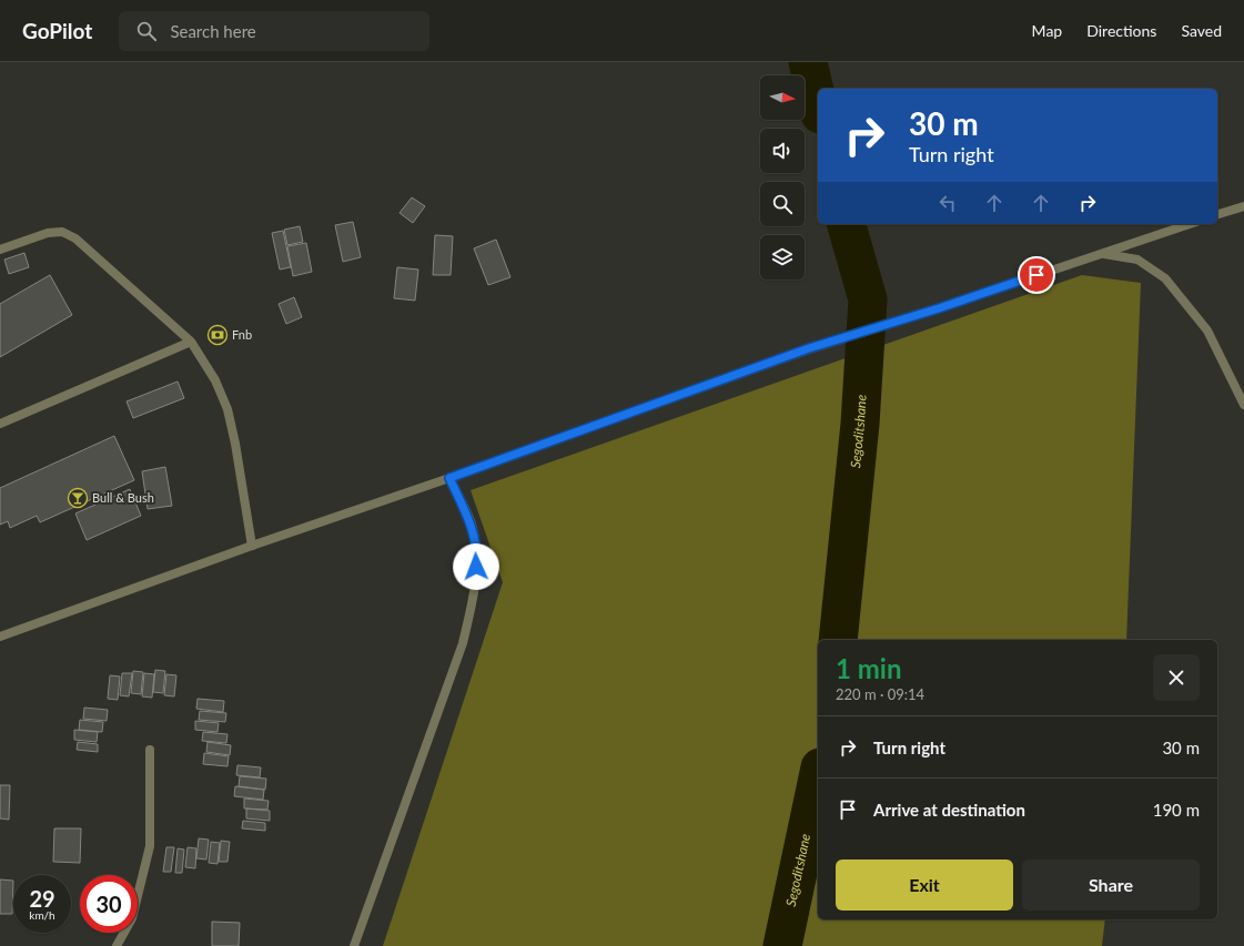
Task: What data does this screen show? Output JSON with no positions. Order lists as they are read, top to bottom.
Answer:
{
  "water": ["Segoditshane"],
  "places": {
    "bank": ["Fnb"],
    "bar": ["Bull & Bush"]
  },
  "north": "right",
  "page": {
    "header": "GoPilot",
    "search": "Search here",
    "nav": ["Map", "Directions", "Saved"],
    "turn": ["30 m", "Turn right"],
    "heading": ["1 min", "220 m · 09:14"],
    "list": [
      {
        "name": "Turn right",
        "value": "30 m"
      },
      {
        "name": "Arrive at destination",
        "value": "190 m"
      }
    ],
    "buttons": ["Exit", "Share"],
    "speed": "29 km/h",
    "limit": "30"
  }
}
